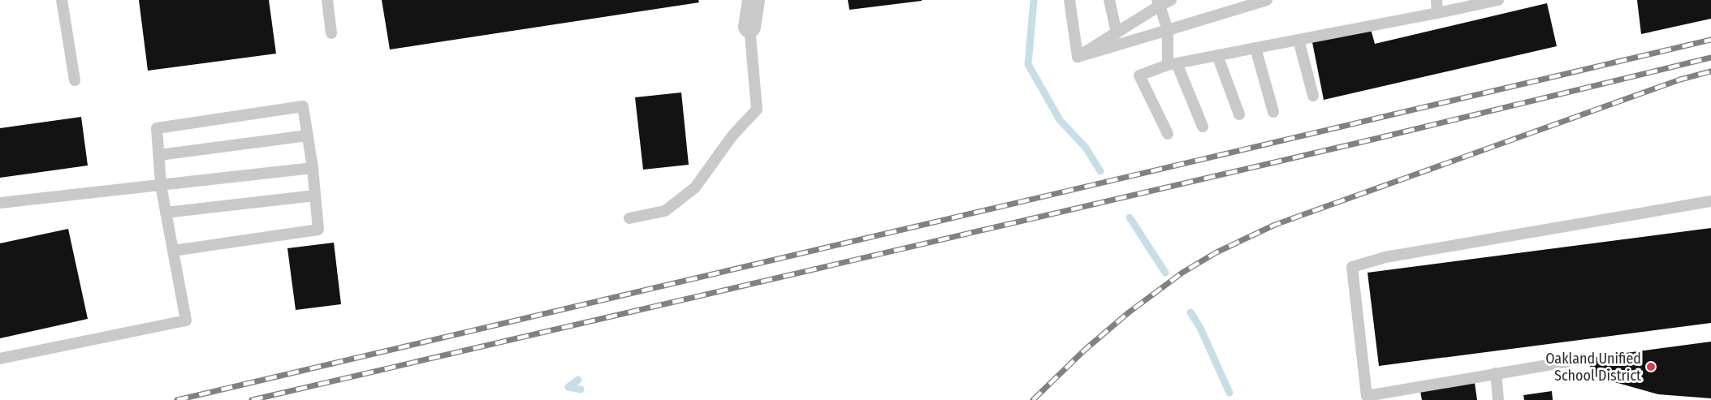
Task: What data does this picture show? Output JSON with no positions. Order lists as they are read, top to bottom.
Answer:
{
  "places": ["Oakland Unified School District"]
}
